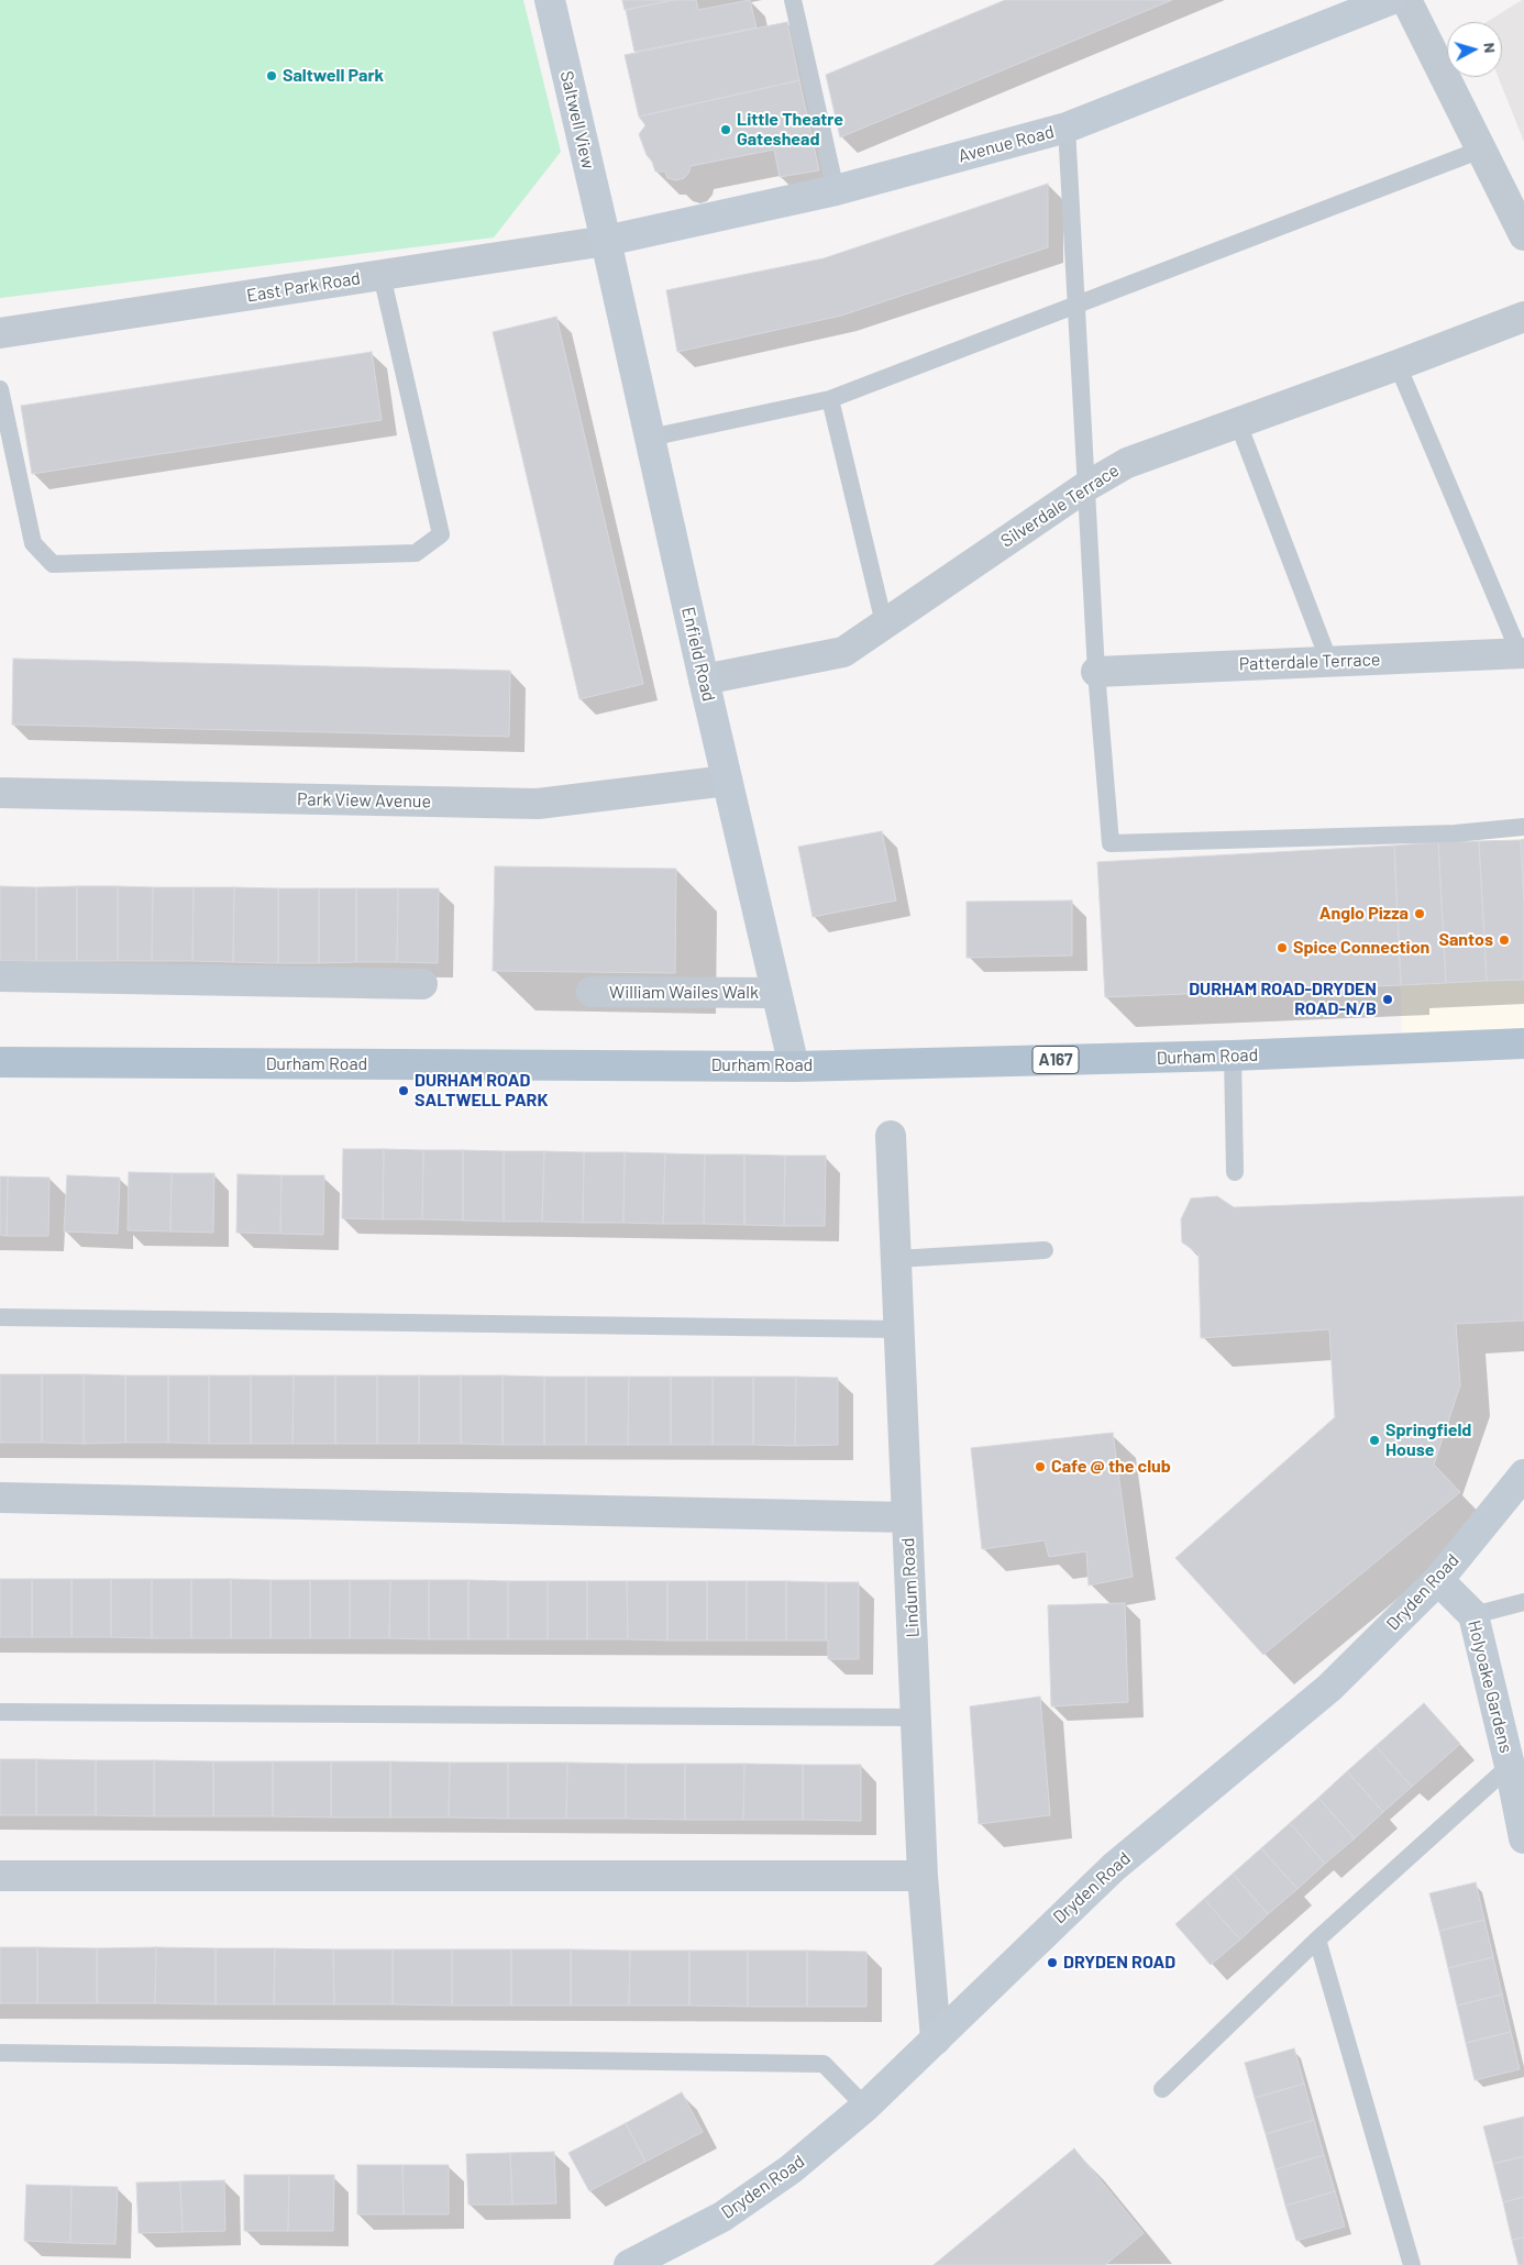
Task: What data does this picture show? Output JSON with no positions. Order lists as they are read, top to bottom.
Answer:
{
  "streets": {
    "main road": ["Durham Road", "A167"],
    "street": [
      "Saltwell View",
      "Avenue Road",
      "East Park Road",
      "Silverdale Terrace",
      "Enfield Road",
      "Patterdale Terrace",
      "Park View Avenue",
      "William Wailes Walk",
      "Lindum Road",
      "Dryden Road",
      "Holyoake Gardens"
    ]
  },
  "crossings": [
    ["Saltwell View", "Avenue Road"],
    ["Saltwell View", "East Park Road"],
    ["Saltwell View", "Enfield Road"],
    ["Avenue Road", "East Park Road"],
    ["Avenue Road", "Enfield Road"],
    ["East Park Road", "Enfield Road"],
    ["Silverdale Terrace", "Enfield Road"],
    ["Enfield Road", "Park View Avenue"],
    ["Enfield Road", "William Wailes Walk"],
    ["Enfield Road", "Durham Road"],
    ["Lindum Road", "Dryden Road"],
    ["Dryden Road", "Holyoake Gardens"]
  ],
  "places": [
    "Saltwell Park",
    "Little Theatre Gateshead",
    "Anglo Pizza",
    "Santos",
    "Spice Connection",
    "DURHAM ROAD-DRYDEN ROAD-N/B",
    "DURHAM ROAD SALTWELL PARK",
    "Springfield House",
    "Cafe @ the club",
    "DRYDEN ROAD"
  ],
  "north": "right"
}
